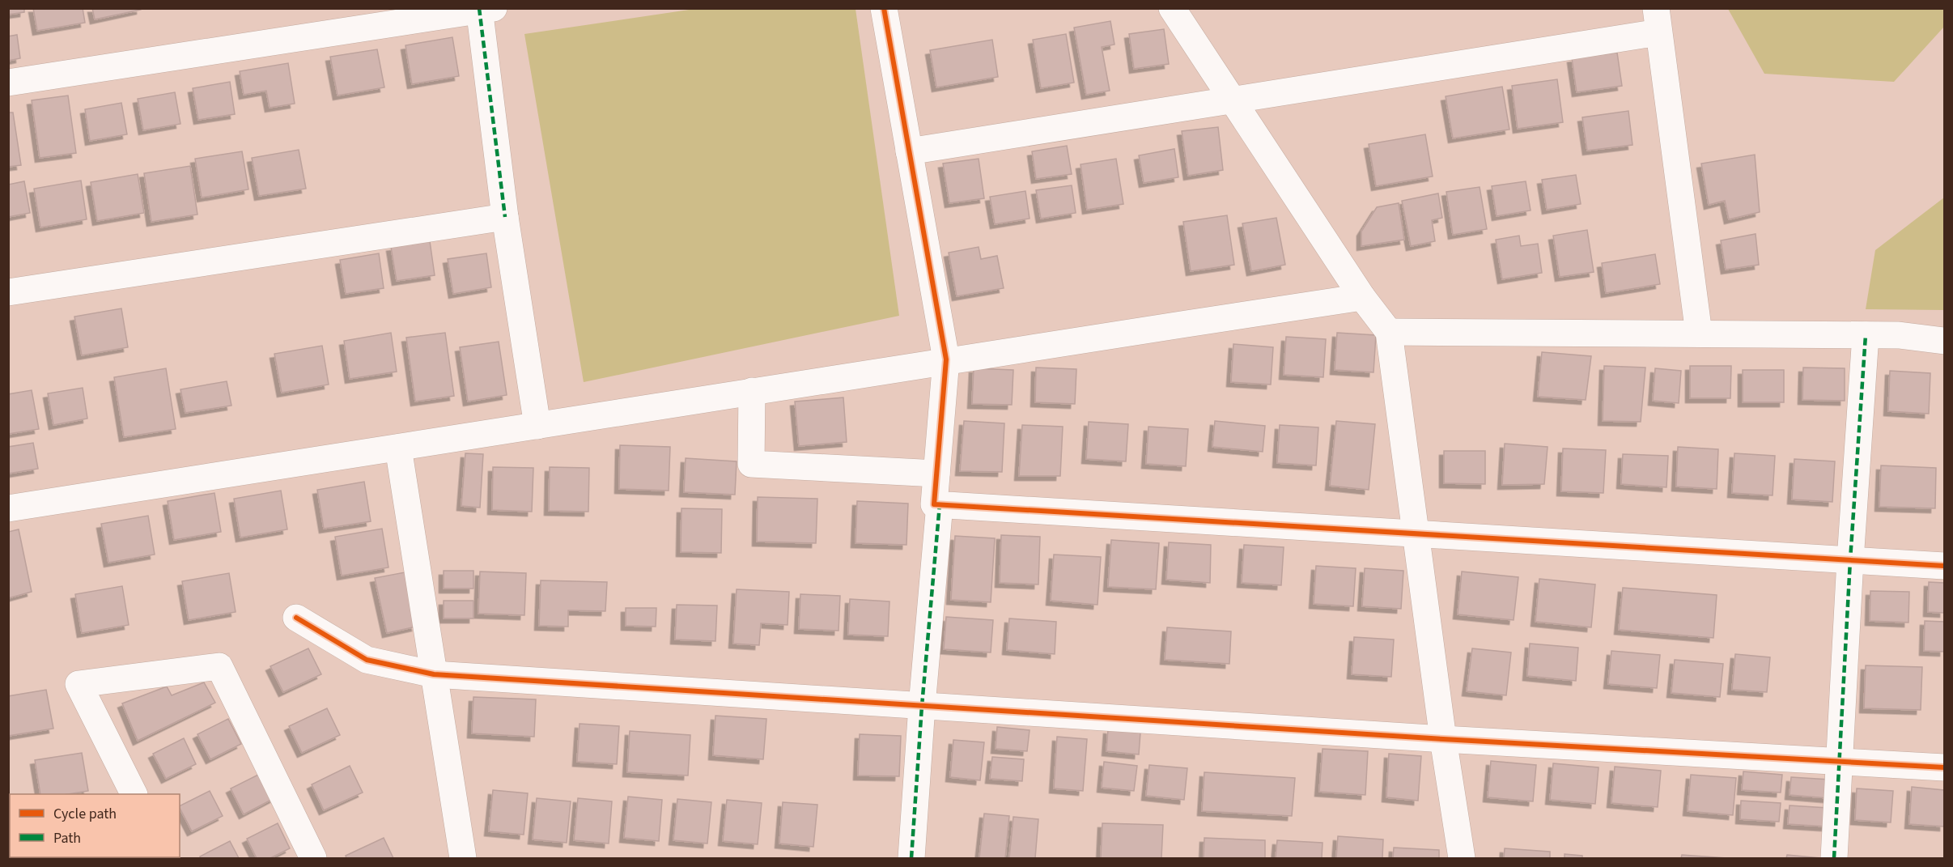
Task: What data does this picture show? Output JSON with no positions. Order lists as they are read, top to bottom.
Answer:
{
  "legend": ["Cycle path", "Path"]
}
